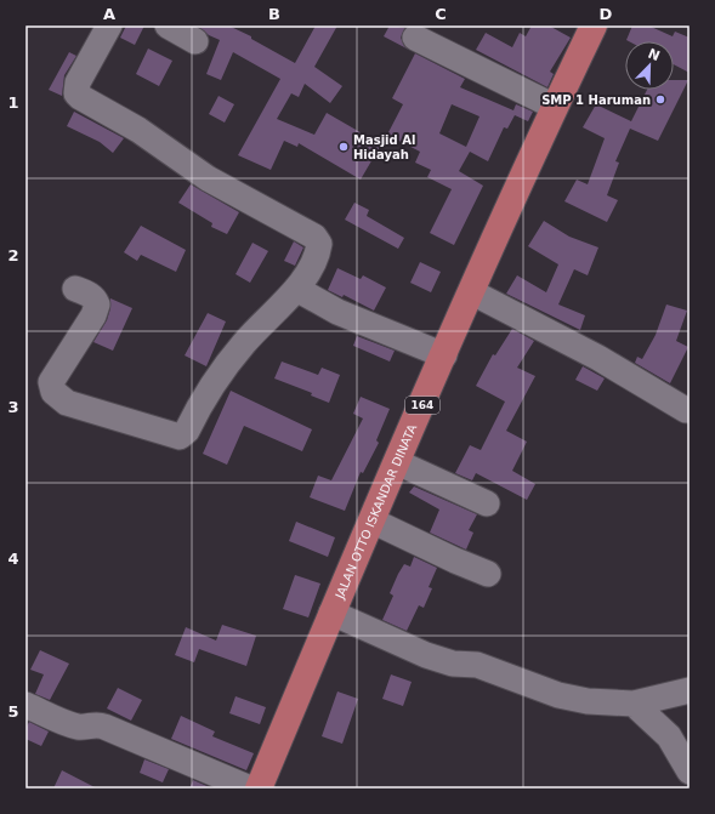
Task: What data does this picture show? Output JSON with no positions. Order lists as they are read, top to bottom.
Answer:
{
  "streets": {
    "main road": ["164", "JALAN OTTO ISKANDAR DINATA"]
  },
  "places": ["SMP 1 Haruman", "Masjid Al Hidayah"],
  "north": "top right",
  "grid": {
    "columns": [
      "A",
      "B",
      "C",
      "D"
    ],
    "rows": [
      "1",
      "2",
      "3",
      "4",
      "5"
    ]
  }
}
